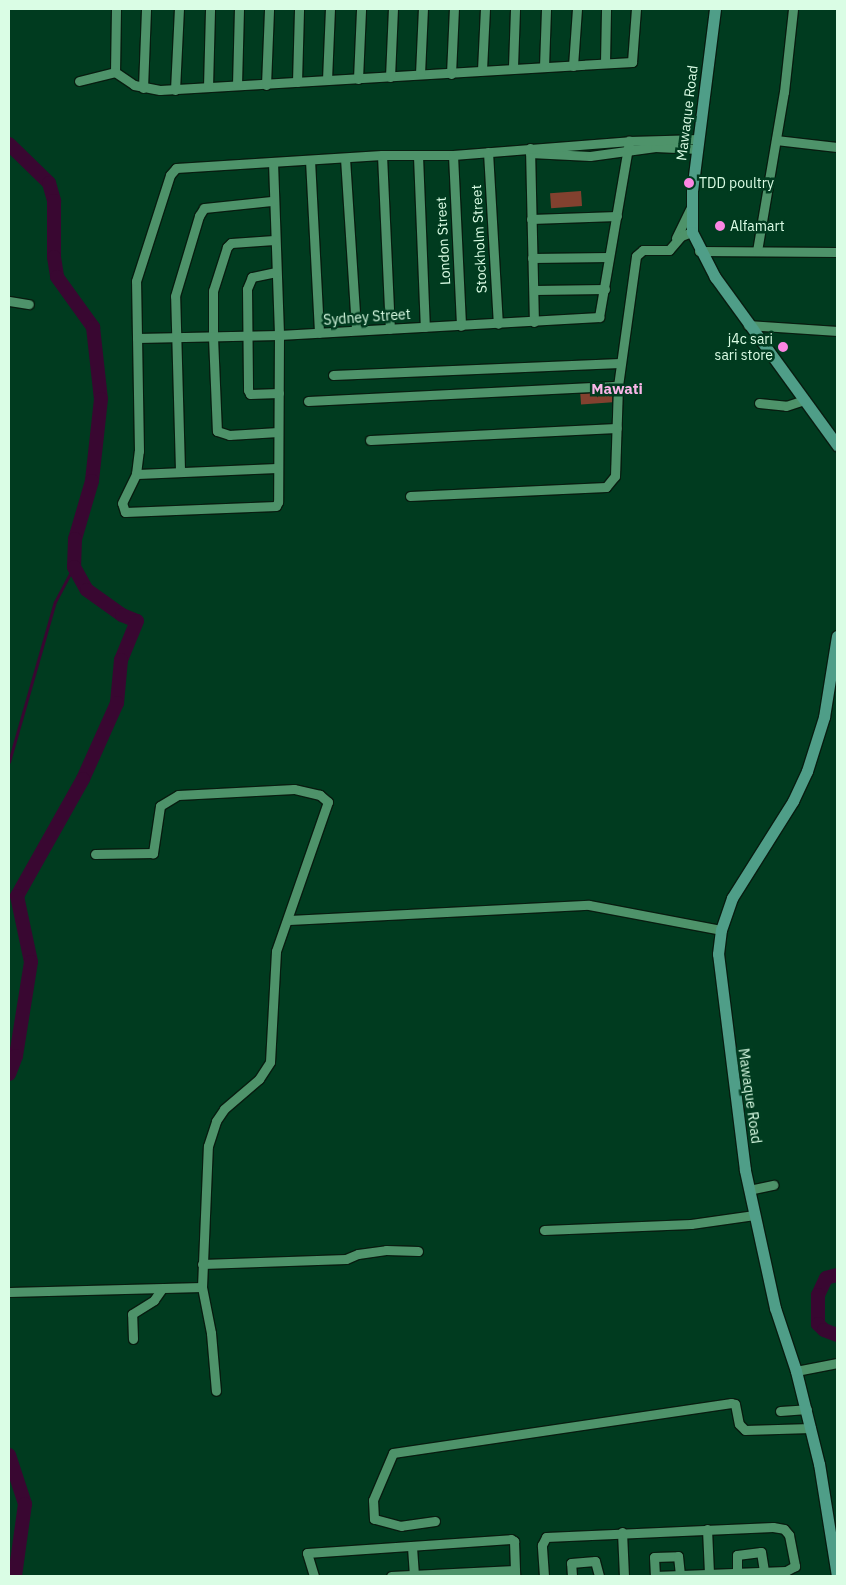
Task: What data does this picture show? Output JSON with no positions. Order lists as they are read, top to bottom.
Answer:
{
  "streets": {
    "main road": ["Mawaque Road"],
    "street": ["Stockholm Street", "London Street", "Sydney Street"]
  },
  "crossings": [
    ["Stockholm Street", "Sydney Street"],
    ["London Street", "Sydney Street"]
  ],
  "districts": ["Mawati"],
  "places": ["TDD poultry", "Alfamart", "j4c sari sari store"]
}
